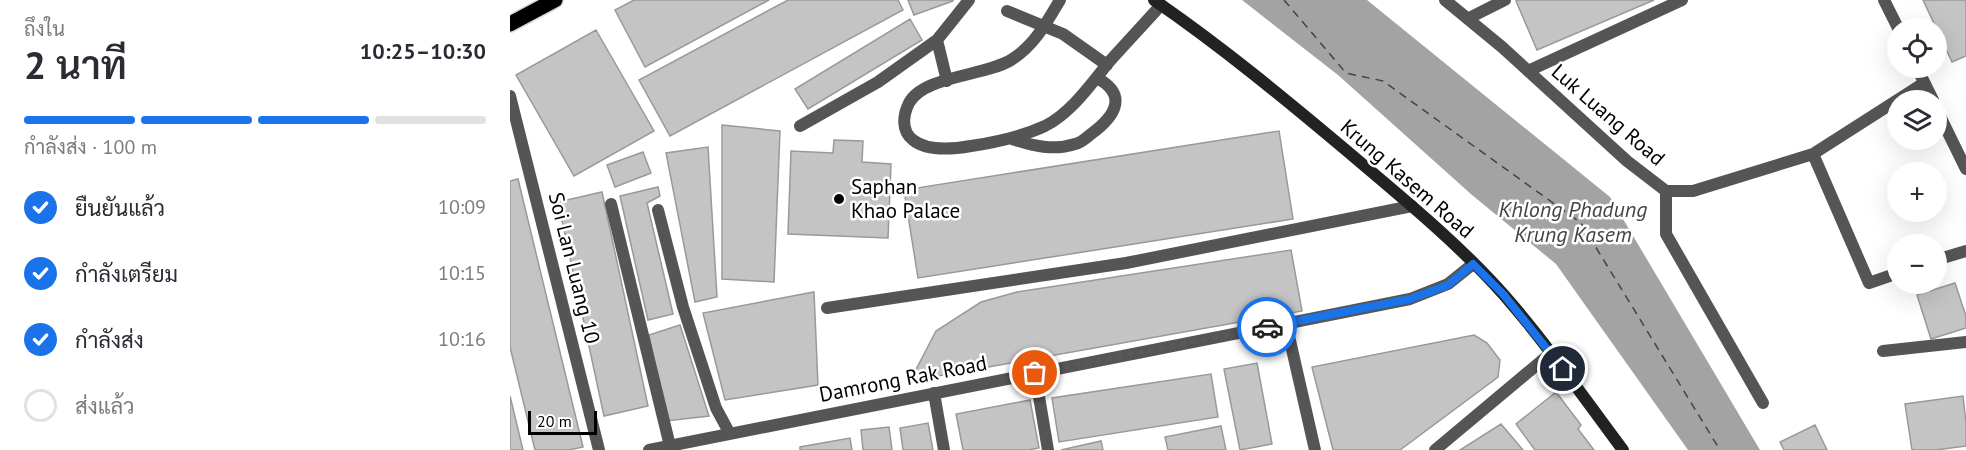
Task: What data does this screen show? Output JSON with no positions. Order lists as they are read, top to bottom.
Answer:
{
  "streets": {
    "main road": ["Krung Kasem Road"],
    "street": ["Luk Luang Road", "Soi Lan Luang 10", "Damrong Rak Road"]
  },
  "crossings": [
    ["Krung Kasem Road", "Damrong Rak Road"]
  ],
  "water": ["Khlong Phadung Krung Kasem"],
  "places": ["Saphan Khao Palace"],
  "scale_bar": "20 m",
  "page": {
    "heading": ["2 นาที", "ถึงใน", "10:25–10:30"],
    "map_buttons": ["+", "−"],
    "bar": "กำลังส่ง · 100 m",
    "list": [
      ["ยืนยันแล้ว", "10:09"],
      ["กำลังเตรียม", "10:15"],
      ["กำลังส่ง", "10:16"],
      "ส่งแล้ว"
    ],
    "scale": "20 m"
  }
}
